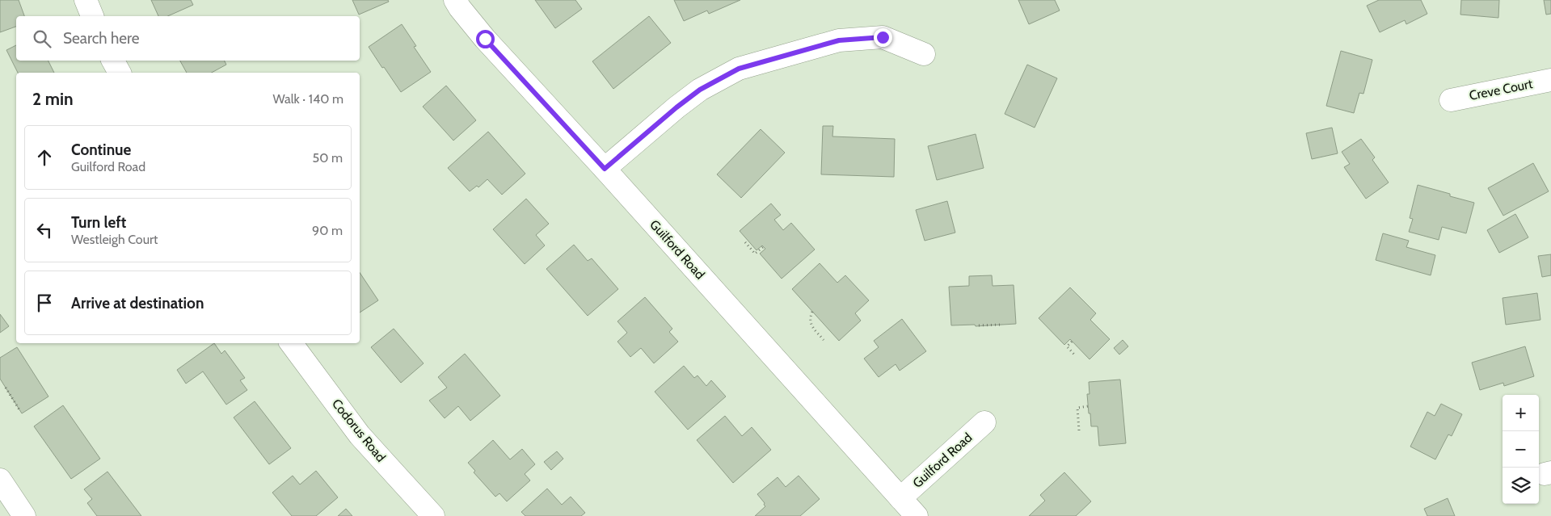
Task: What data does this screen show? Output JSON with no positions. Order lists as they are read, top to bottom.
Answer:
{
  "streets": {
    "street": ["Creve Court", "Guilford Road", "Codorus Road"]
  },
  "page": {
    "search": "Search here",
    "heading": ["2 min", "Walk · 140 m"],
    "list": [
      ["Continue", "Guilford Road", "50 m"],
      ["Turn left", "Westleigh Court", "90 m"],
      "Arrive at destination"
    ],
    "map_buttons": ["+", "−"]
  }
}
